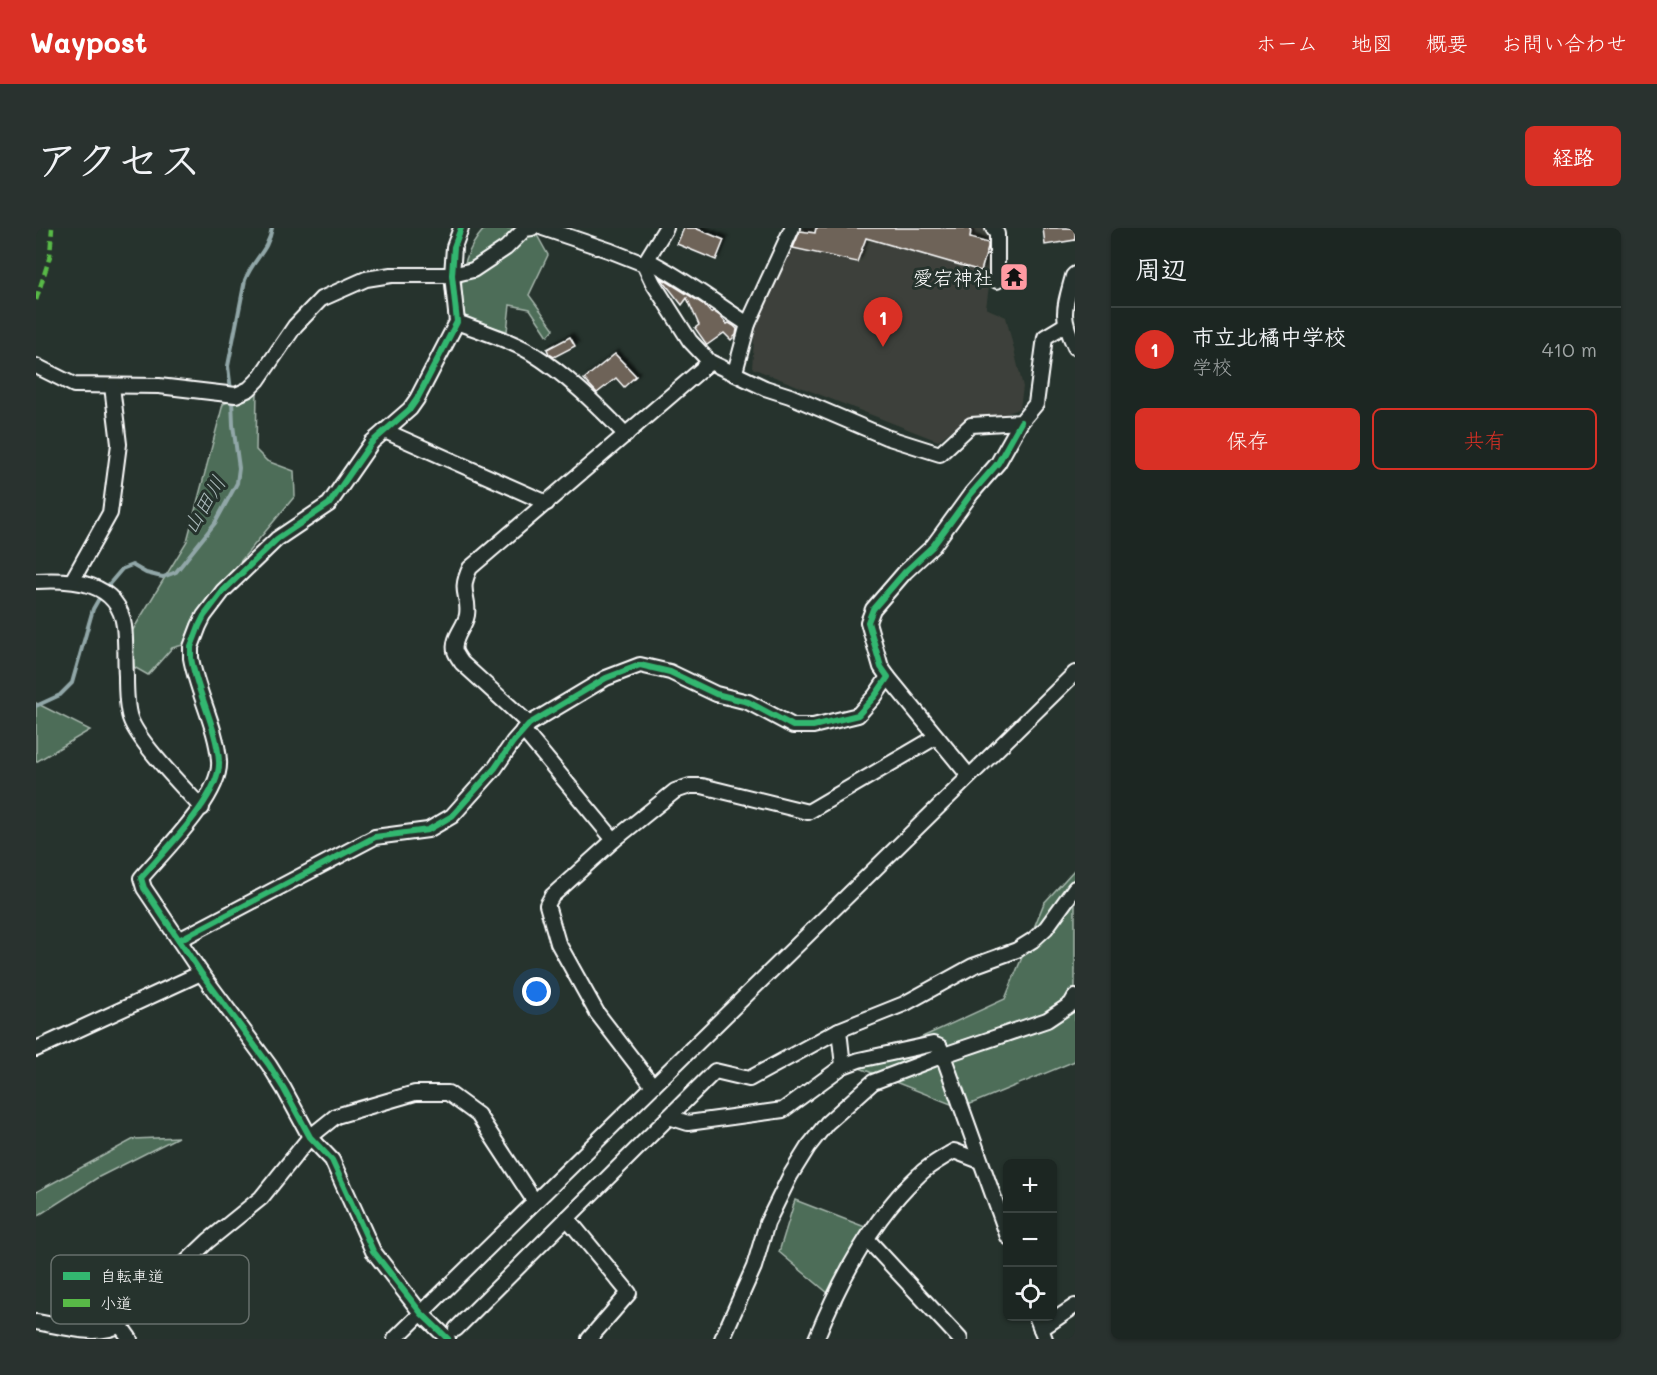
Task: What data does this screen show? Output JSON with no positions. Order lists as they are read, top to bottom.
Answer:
{
  "water": ["山田川"],
  "places": {
    "temple": ["愛宕神社"]
  },
  "legend": ["自転車道", "小道"],
  "page": {
    "header": "Waypost",
    "nav": [
      "ホーム",
      "地図",
      "概要",
      "お問い合わせ"
    ],
    "title": "アクセス",
    "buttons": [
      "経路",
      ["保存", "共有"]
    ],
    "heading": "周辺",
    "pins": "1",
    "list": [
      {
        "mark": "1",
        "name": "市立北橘中学校",
        "note": "学校",
        "value": "410 m"
      }
    ],
    "map_buttons": ["+", "−"]
  }
}
